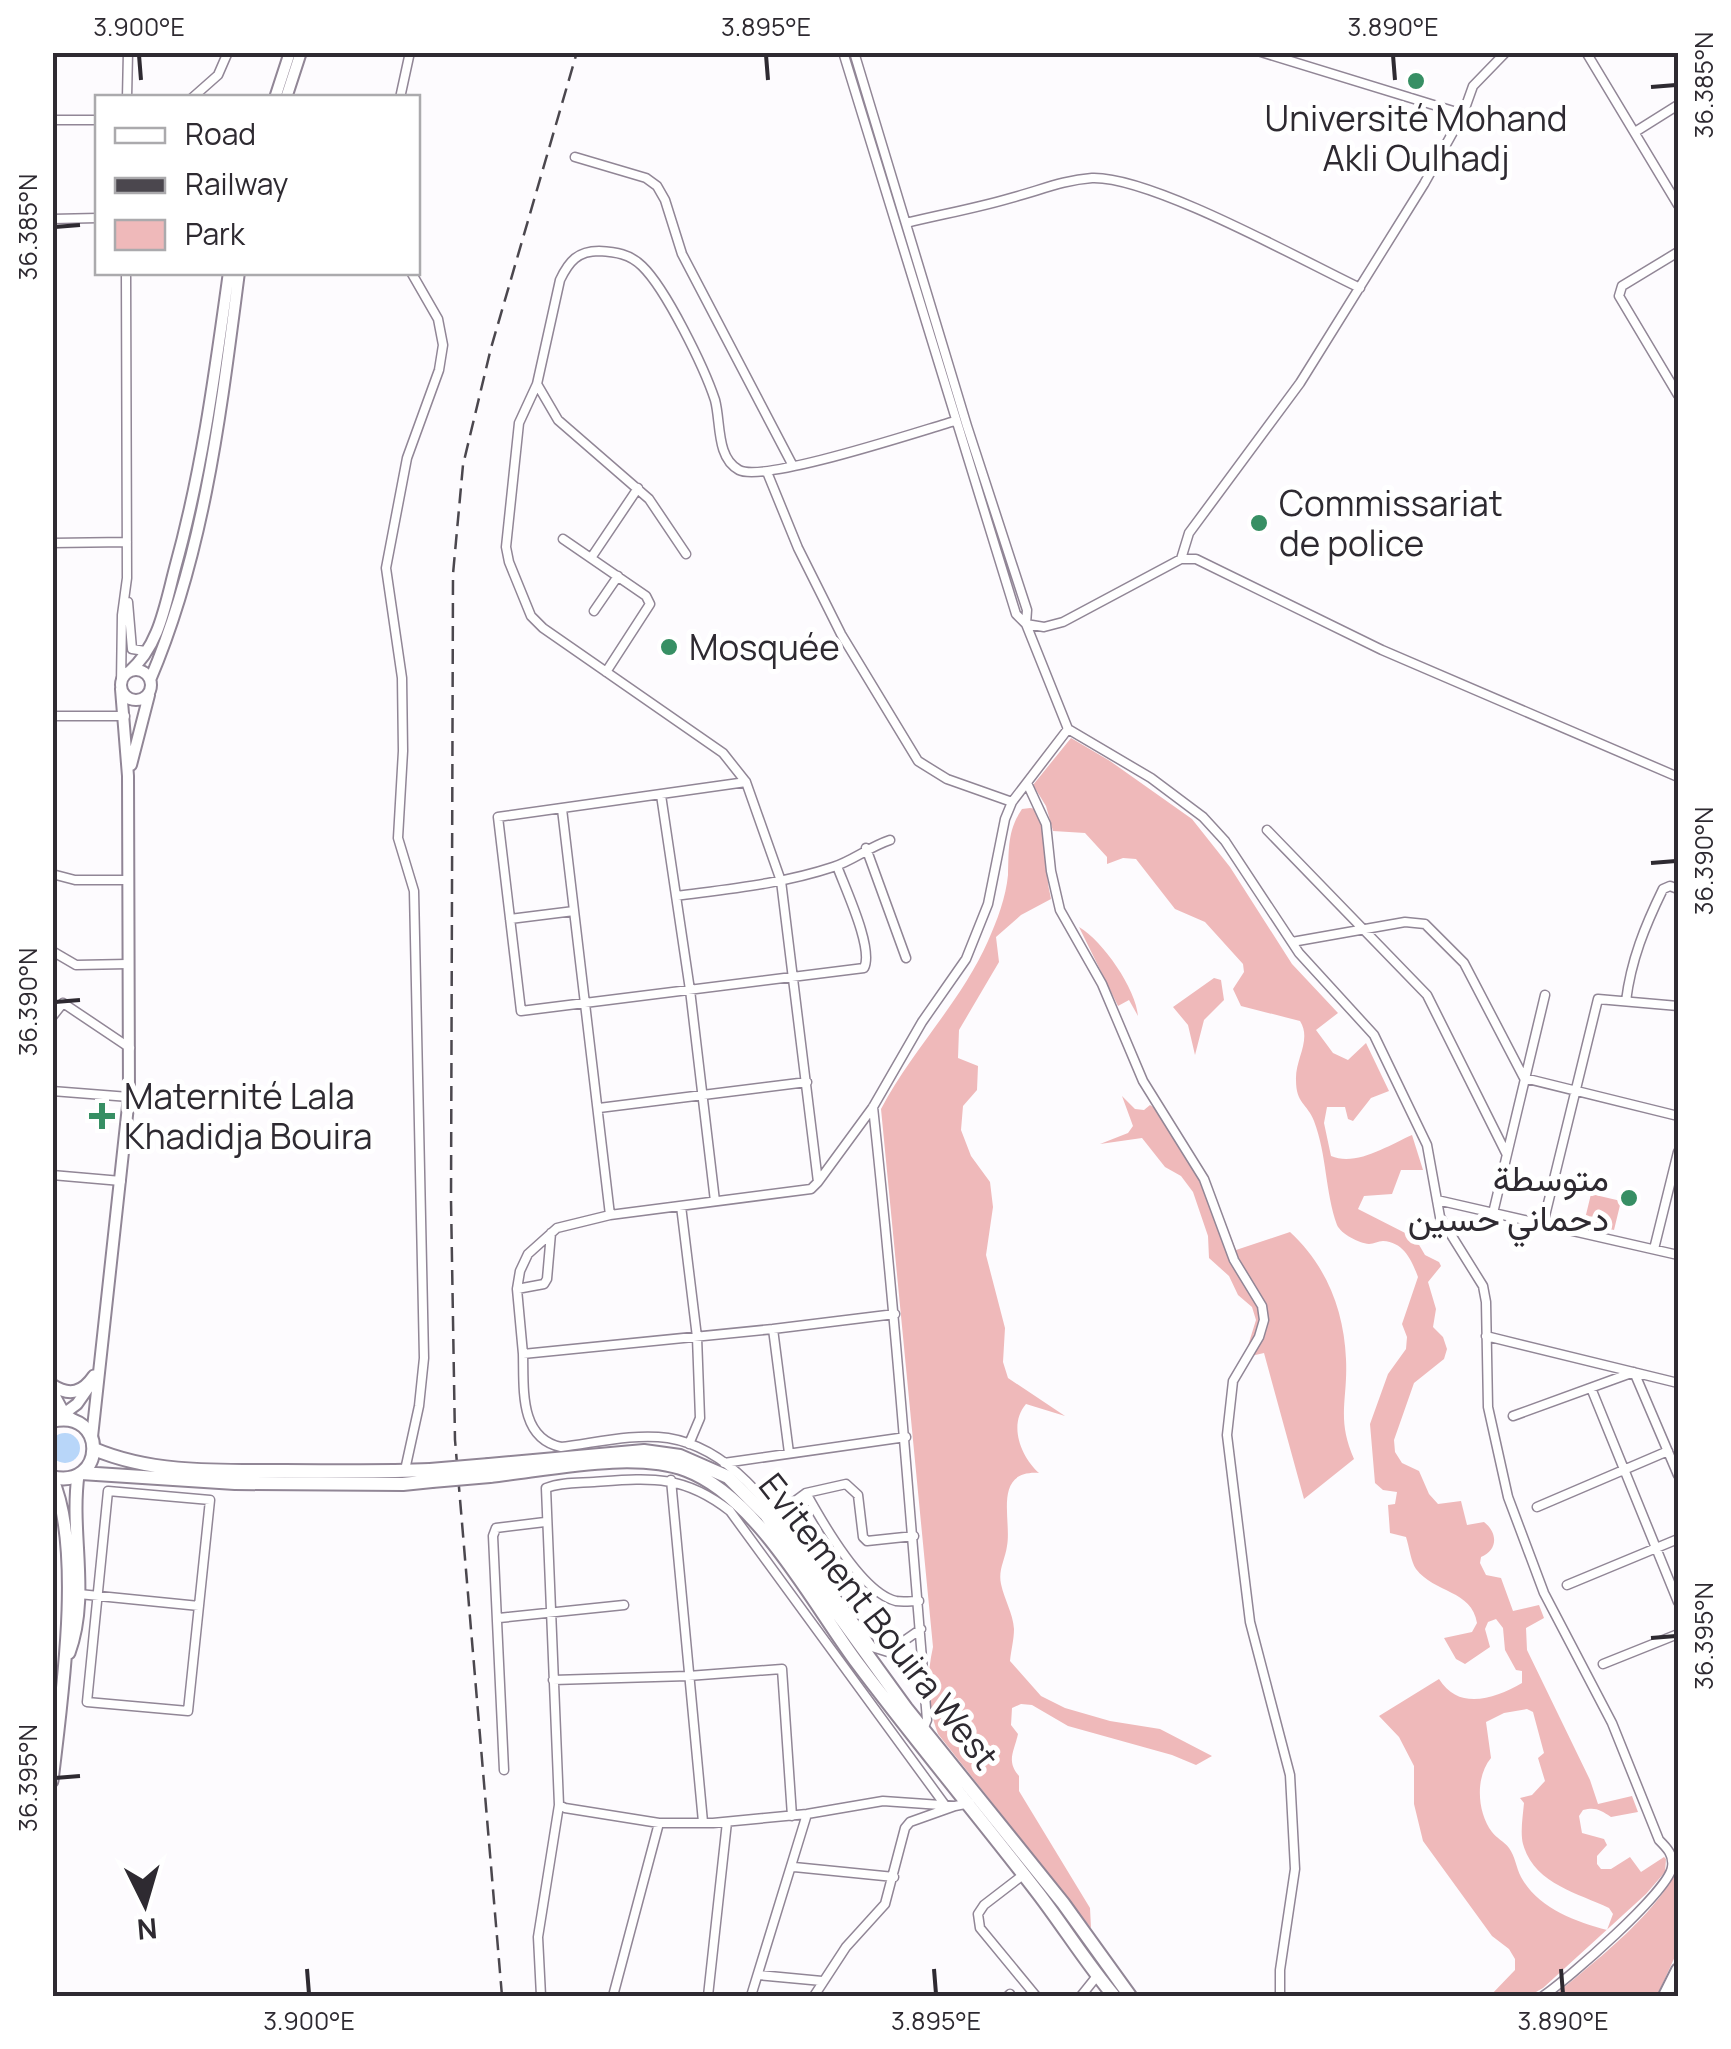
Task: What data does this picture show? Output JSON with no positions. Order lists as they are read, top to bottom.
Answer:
{
  "streets": {
    "highway": ["Evitement Bouira West"]
  },
  "places": {
    "other": [
      "Université Mohand Akli Oulhadj",
      "Commissariat de police",
      "Mosquée",
      "متوسطة دحماني حسين"
    ],
    "health": ["Maternité Lala Khadidja Bouira"]
  },
  "legend": ["Road", "Railway", "Park"],
  "north": "bottom",
  "coordinates": [
    "3.900°E",
    "3.895°E",
    "3.890°E",
    "36.385°N",
    "36.390°N",
    "36.395°N"
  ]
}
